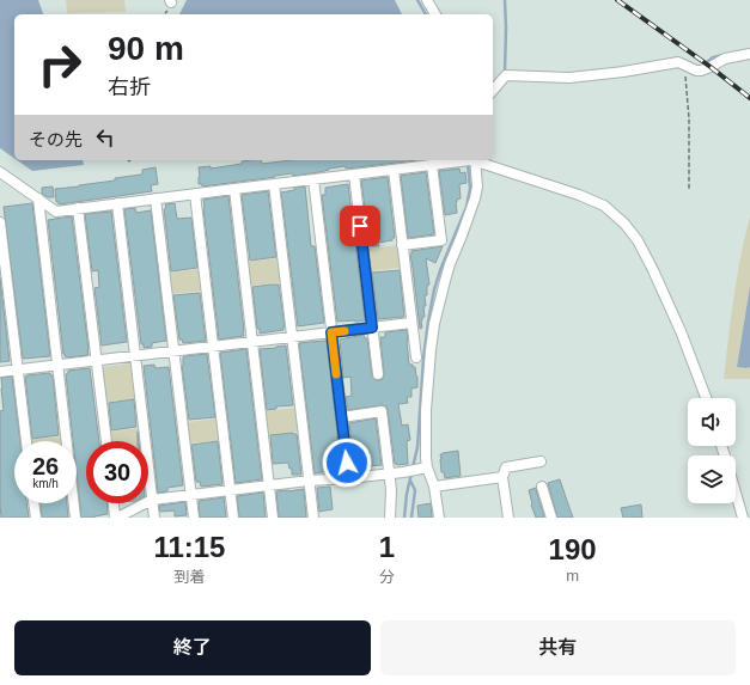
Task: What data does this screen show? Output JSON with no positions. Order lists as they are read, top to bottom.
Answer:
{
  "page": {
    "turn": ["90 m", "右折"],
    "then": "その先",
    "speed": "26 km/h",
    "limit": "30",
    "eta": [
      "11:15",
      "到着",
      "1",
      "分",
      "190",
      "m"
    ],
    "buttons": ["終了", "共有"]
  }
}
